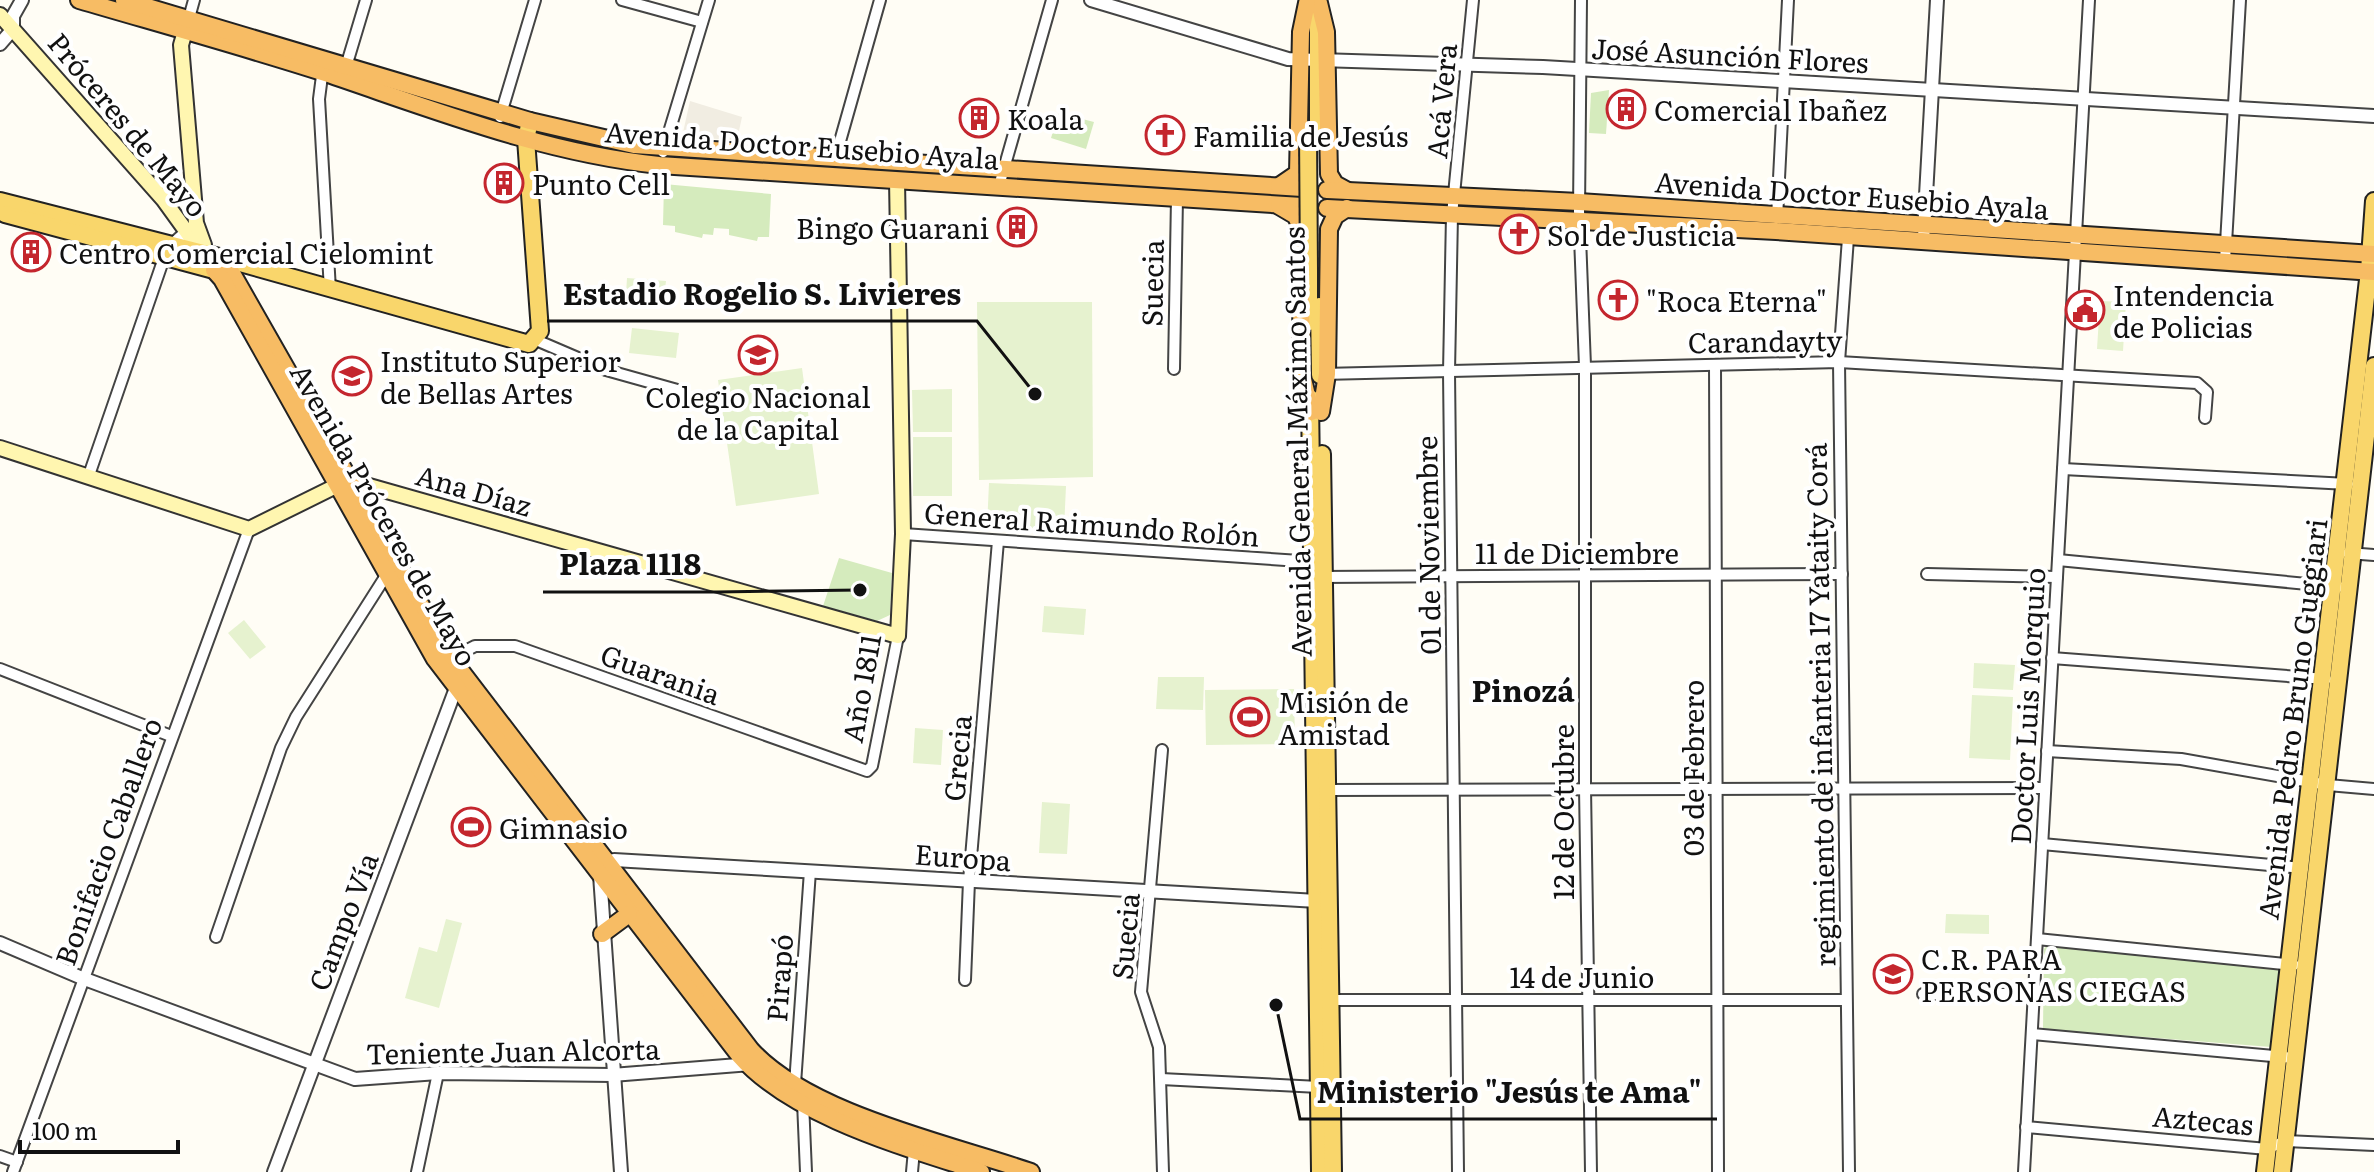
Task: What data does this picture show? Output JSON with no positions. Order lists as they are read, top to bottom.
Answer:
{
  "streets": {
    "highway": ["Avenida Doctor Eusebio Ayala", "Avenida Próceres de Mayo"],
    "main road": [
      "Próceres de Mayo",
      "Avenida General Máximo Santos",
      "Ana Díaz",
      "Año 1811",
      "Avenida Pedro Bruno Guggiari"
    ],
    "street": [
      "José Asunción Flores",
      "Acá Vera",
      "Suecia",
      "Carandayty",
      "General Raimundo Rolón",
      "01 de Noviembre",
      "11 de Diciembre",
      "Guarania",
      "regimiento de infanteria 17 Yataity Corá",
      "Doctor Luis Morquio",
      "Grecia",
      "03 de Febrero",
      "12 de Octubre",
      "Bonifacio Caballero",
      "Europa",
      "Campo Vía",
      "14 de Junio",
      "Pirapó",
      "Teniente Juan Alcorta",
      "Aztecas"
    ]
  },
  "crossings": [
    ["José Asunción Flores", "Acá Vera"],
    ["José Asunción Flores", "Avenida General Máximo Santos"],
    ["José Asunción Flores", "Doctor Luis Morquio"],
    ["José Asunción Flores", "12 de Octubre"],
    ["Acá Vera", "Avenida Doctor Eusebio Ayala"],
    ["Acá Vera", "01 de Noviembre"],
    ["Próceres de Mayo", "Avenida Próceres de Mayo"],
    ["Avenida Doctor Eusebio Ayala", "Suecia"],
    ["Avenida Doctor Eusebio Ayala", "01 de Noviembre"],
    ["Avenida Doctor Eusebio Ayala", "Año 1811"],
    ["Avenida Doctor Eusebio Ayala", "regimiento de infanteria 17 Yataity Corá"],
    ["Avenida Doctor Eusebio Ayala", "Doctor Luis Morquio"],
    ["Avenida Doctor Eusebio Ayala", "Avenida Pedro Bruno Guggiari"],
    ["Avenida Doctor Eusebio Ayala", "12 de Octubre"],
    ["Suecia", "Europa"],
    ["Carandayty", "Avenida General Máximo Santos"],
    ["Carandayty", "01 de Noviembre"],
    ["Carandayty", "regimiento de infanteria 17 Yataity Corá"],
    ["Carandayty", "Doctor Luis Morquio"],
    ["Carandayty", "03 de Febrero"],
    ["Carandayty", "12 de Octubre"],
    ["Avenida General Máximo Santos", "General Raimundo Rolón"],
    ["Avenida General Máximo Santos", "11 de Diciembre"],
    ["Avenida General Máximo Santos", "Europa"],
    ["Avenida General Máximo Santos", "14 de Junio"],
    ["Ana Díaz", "Avenida Próceres de Mayo"],
    ["Ana Díaz", "Año 1811"],
    ["Avenida Próceres de Mayo", "Guarania"],
    ["Avenida Próceres de Mayo", "Europa"],
    ["Avenida Próceres de Mayo", "Campo Vía"],
    ["Avenida Próceres de Mayo", "Pirapó"],
    ["Avenida Próceres de Mayo", "Teniente Juan Alcorta"],
    ["General Raimundo Rolón", "11 de Diciembre"],
    ["General Raimundo Rolón", "Año 1811"],
    ["General Raimundo Rolón", "Grecia"],
    ["01 de Noviembre", "11 de Diciembre"],
    ["01 de Noviembre", "14 de Junio"],
    ["11 de Diciembre", "regimiento de infanteria 17 Yataity Corá"],
    ["11 de Diciembre", "03 de Febrero"],
    ["11 de Diciembre", "12 de Octubre"],
    ["Guarania", "Año 1811"],
    ["regimiento de infanteria 17 Yataity Corá", "14 de Junio"],
    ["Doctor Luis Morquio", "Aztecas"],
    ["Avenida Pedro Bruno Guggiari", "Aztecas"],
    ["Grecia", "Europa"],
    ["03 de Febrero", "14 de Junio"],
    ["12 de Octubre", "14 de Junio"],
    ["Bonifacio Caballero", "Teniente Juan Alcorta"],
    ["Europa", "Pirapó"],
    ["Campo Vía", "Teniente Juan Alcorta"]
  ],
  "districts": ["Pinozá"],
  "places": {
    "building": [
      "Comercial Ibañez",
      "Koala",
      "Punto Cell",
      "Bingo Guarani",
      "Centro Comercial Cielomint"
    ],
    "church": ["Familia de Jesús", "Sol de Justicia", "\"Roca Eterna\""],
    "public building": ["Intendencia de Policias"],
    "school or university": ["Colegio Nacional de la Capital", "Instituto Superior de Bellas Artes", "C.R. PARA PERSONAS CIEGAS"],
    "other": ["Estadio Rogelio S. Livieres", "Plaza 1118", "Ministerio \"Jesús te Ama\""],
    "sports": ["Misión de Amistad", "Gimnasio"]
  },
  "scale_bar": "100 m"
}
